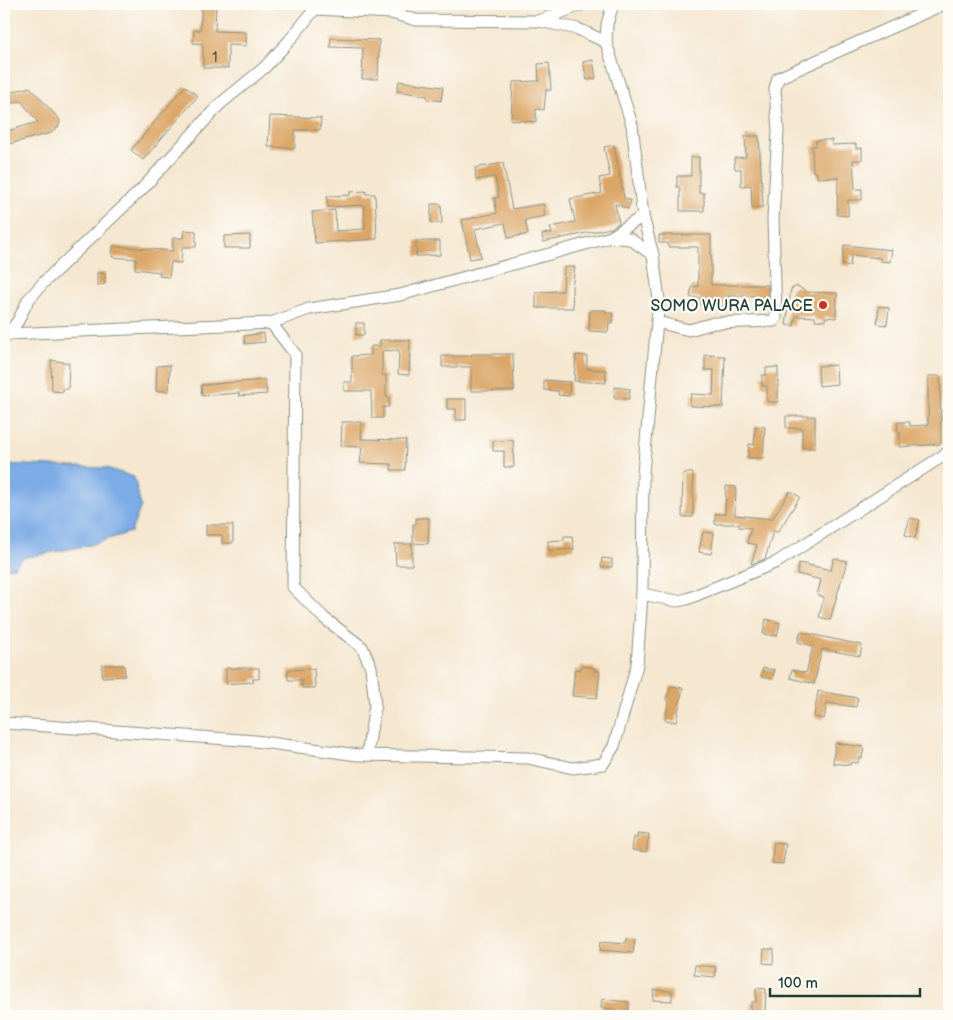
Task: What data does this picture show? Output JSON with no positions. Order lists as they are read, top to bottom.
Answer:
{
  "places": ["SOMO WURA PALACE"],
  "house_numbers": ["1"],
  "scale_bar": "100 m"
}
